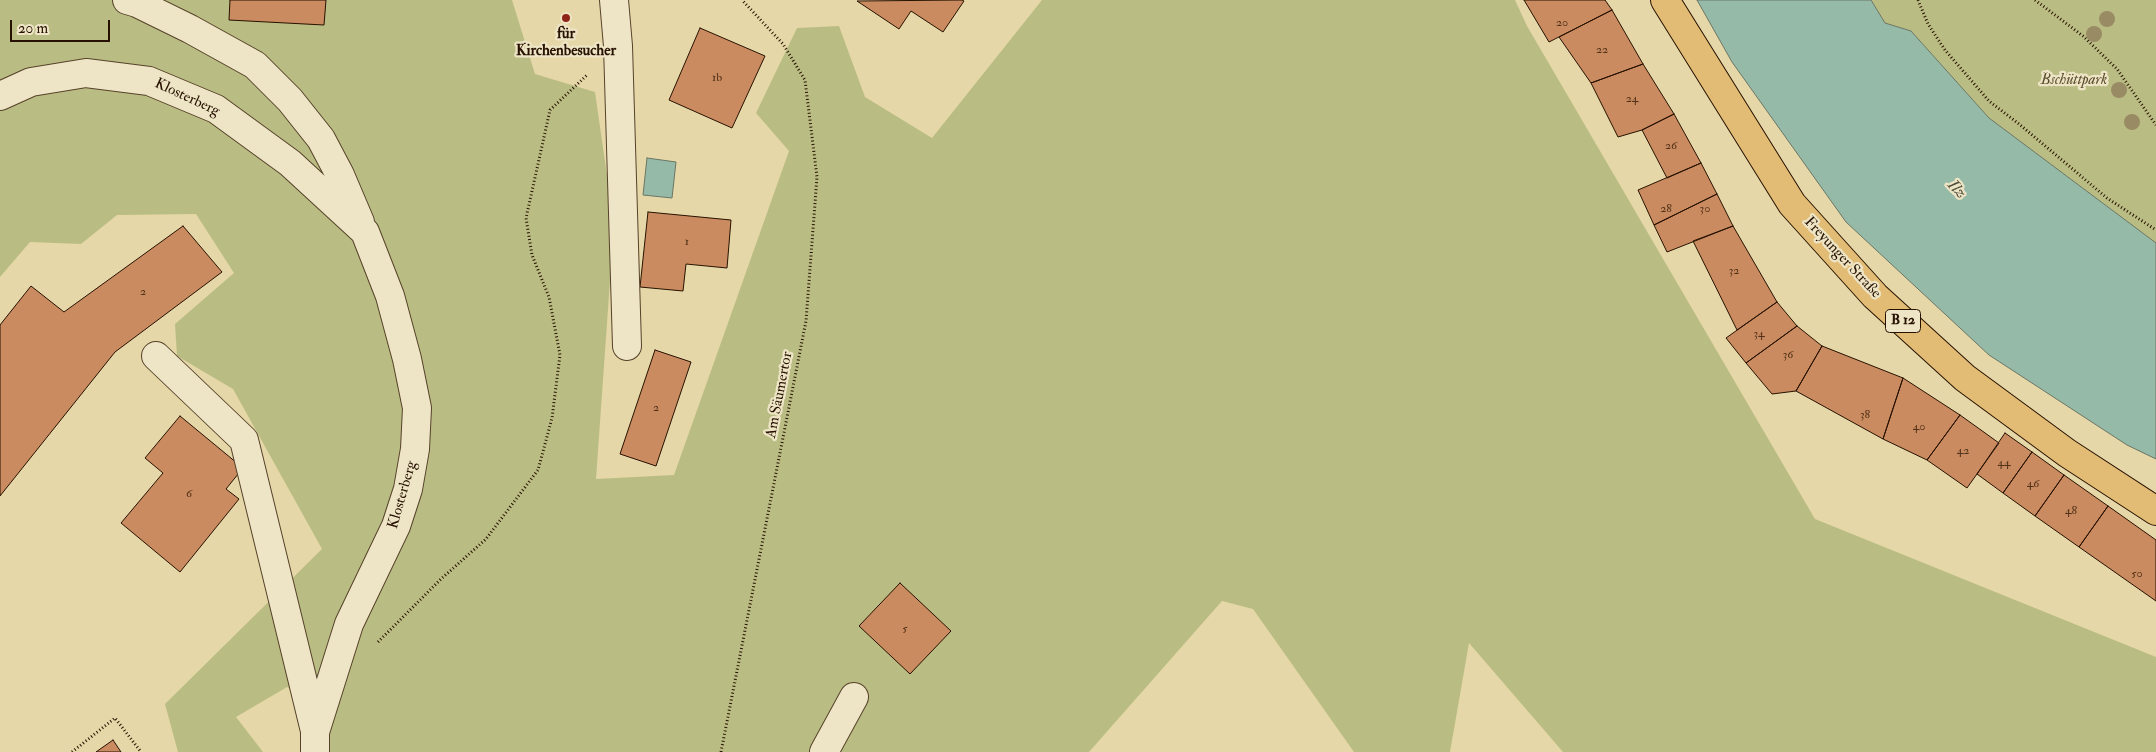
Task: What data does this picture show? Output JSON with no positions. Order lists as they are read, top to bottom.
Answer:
{
  "streets": {
    "main road": ["Freyunger Straße", "B 12"],
    "street": ["Klosterberg"],
    "path": ["Am Säumertor"]
  },
  "water": ["Ilz"],
  "parks": ["Bschüttpark"],
  "places": ["für Kirchenbesucher"],
  "house_numbers": [
    "20",
    "22",
    "1b",
    "24",
    "26",
    "28",
    "30",
    "1",
    "32",
    "2",
    "34",
    "36",
    "2",
    "38",
    "40",
    "42",
    "44",
    "46",
    "6",
    "48",
    "50",
    "5"
  ],
  "scale_bar": "20 m"
}
